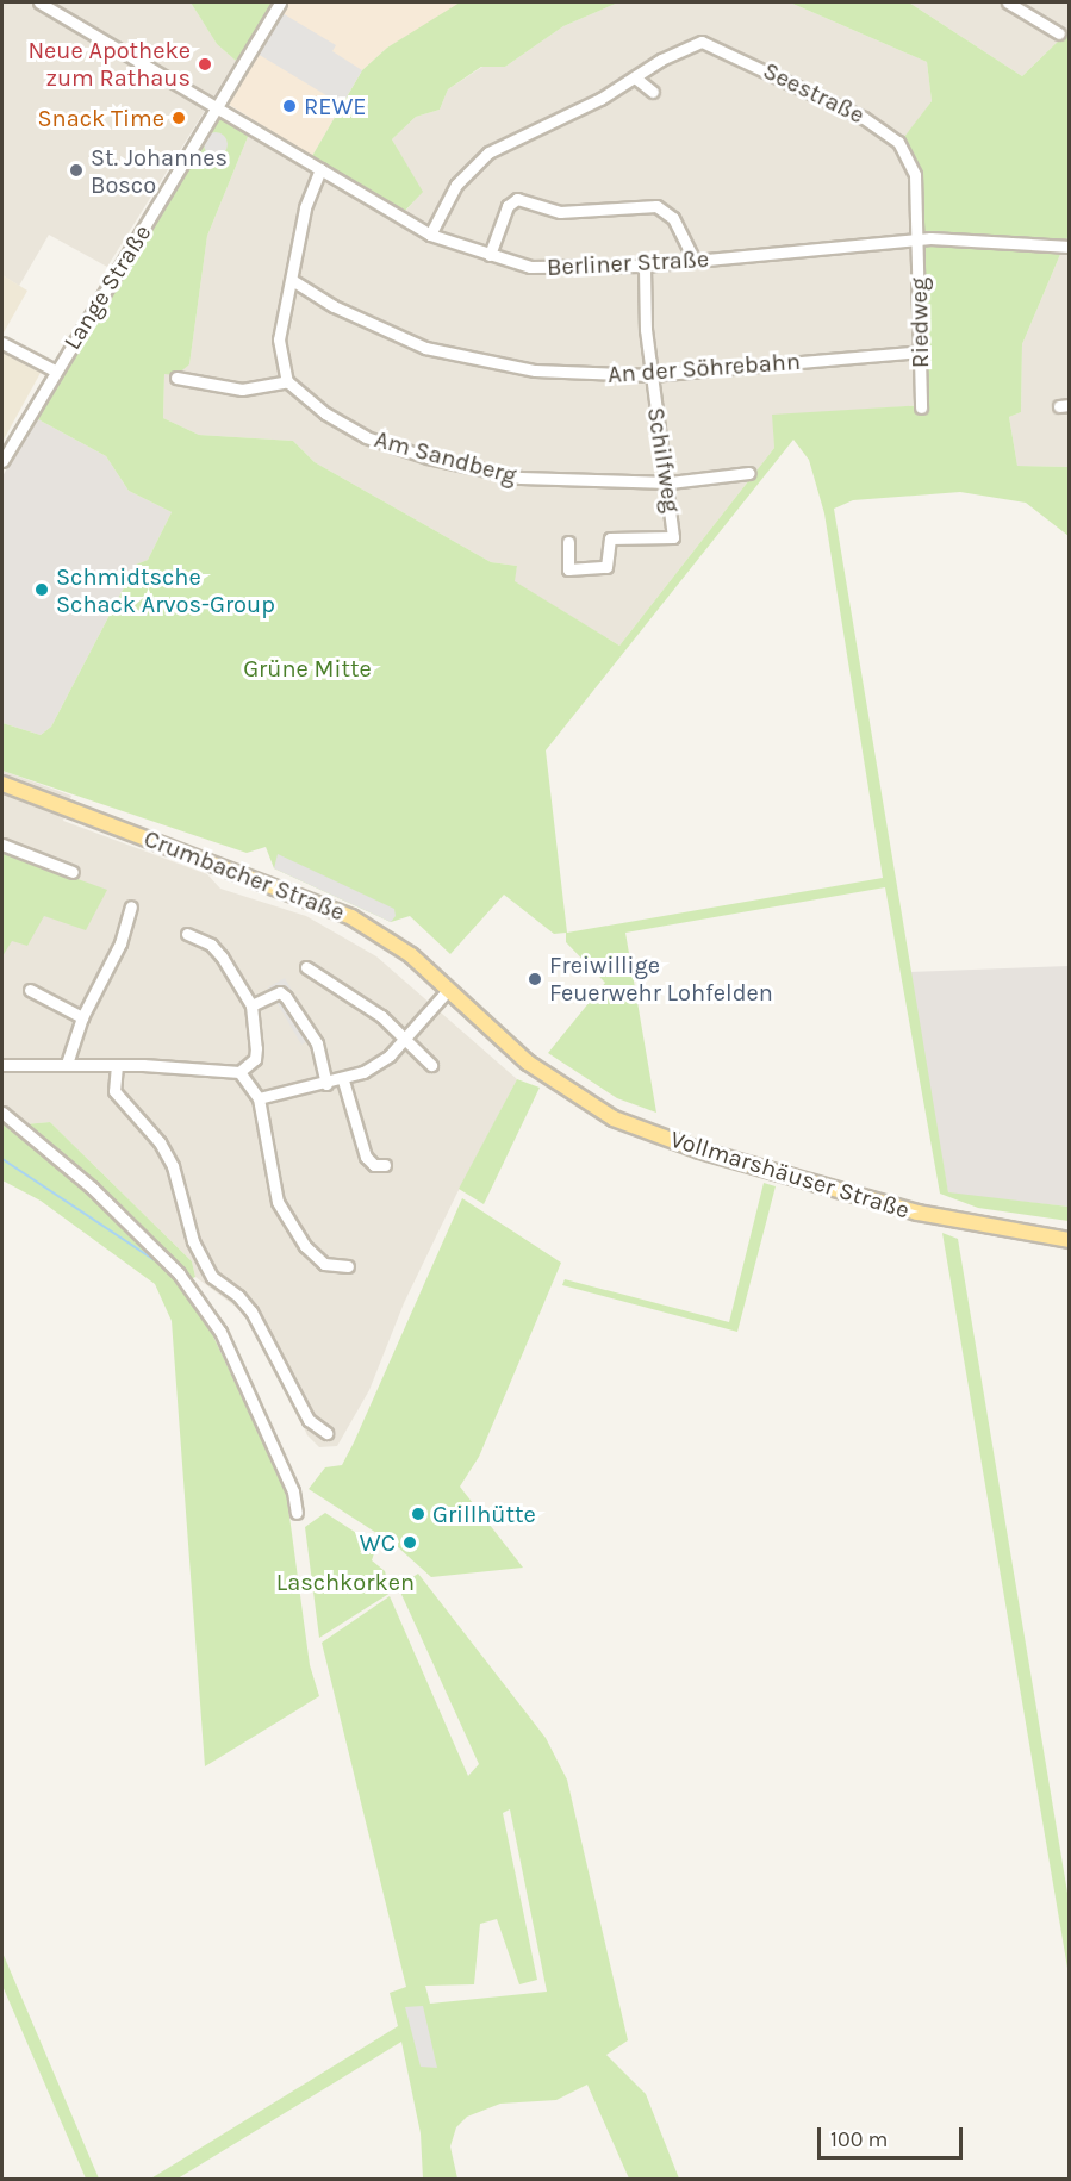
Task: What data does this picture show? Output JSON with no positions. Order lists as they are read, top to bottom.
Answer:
{
  "streets": {
    "main road": ["Crumbacher Straße", "Vollmarshäuser Straße"],
    "street": [
      "Seestraße",
      "Berliner Straße",
      "Lange Straße",
      "Riedweg",
      "An der Söhrebahn",
      "Am Sandberg",
      "Schilfweg"
    ]
  },
  "crossings": [
    ["Seestraße", "Berliner Straße"],
    ["Seestraße", "Riedweg"],
    ["Berliner Straße", "Lange Straße"],
    ["Berliner Straße", "Riedweg"],
    ["Berliner Straße", "Schilfweg"],
    ["Riedweg", "An der Söhrebahn"],
    ["An der Söhrebahn", "Schilfweg"],
    ["Am Sandberg", "Schilfweg"],
    ["Crumbacher Straße", "Vollmarshäuser Straße"]
  ],
  "parks": ["Grüne Mitte", "Laschkorken"],
  "places": [
    "Neue Apotheke zum Rathaus",
    "REWE",
    "Snack Time",
    "St. Johannes Bosco",
    "Schmidtsche Schack Arvos-Group",
    "Freiwillige Feuerwehr Lohfelden",
    "Grillhütte",
    "WC"
  ],
  "scale_bar": "100 m"
}
